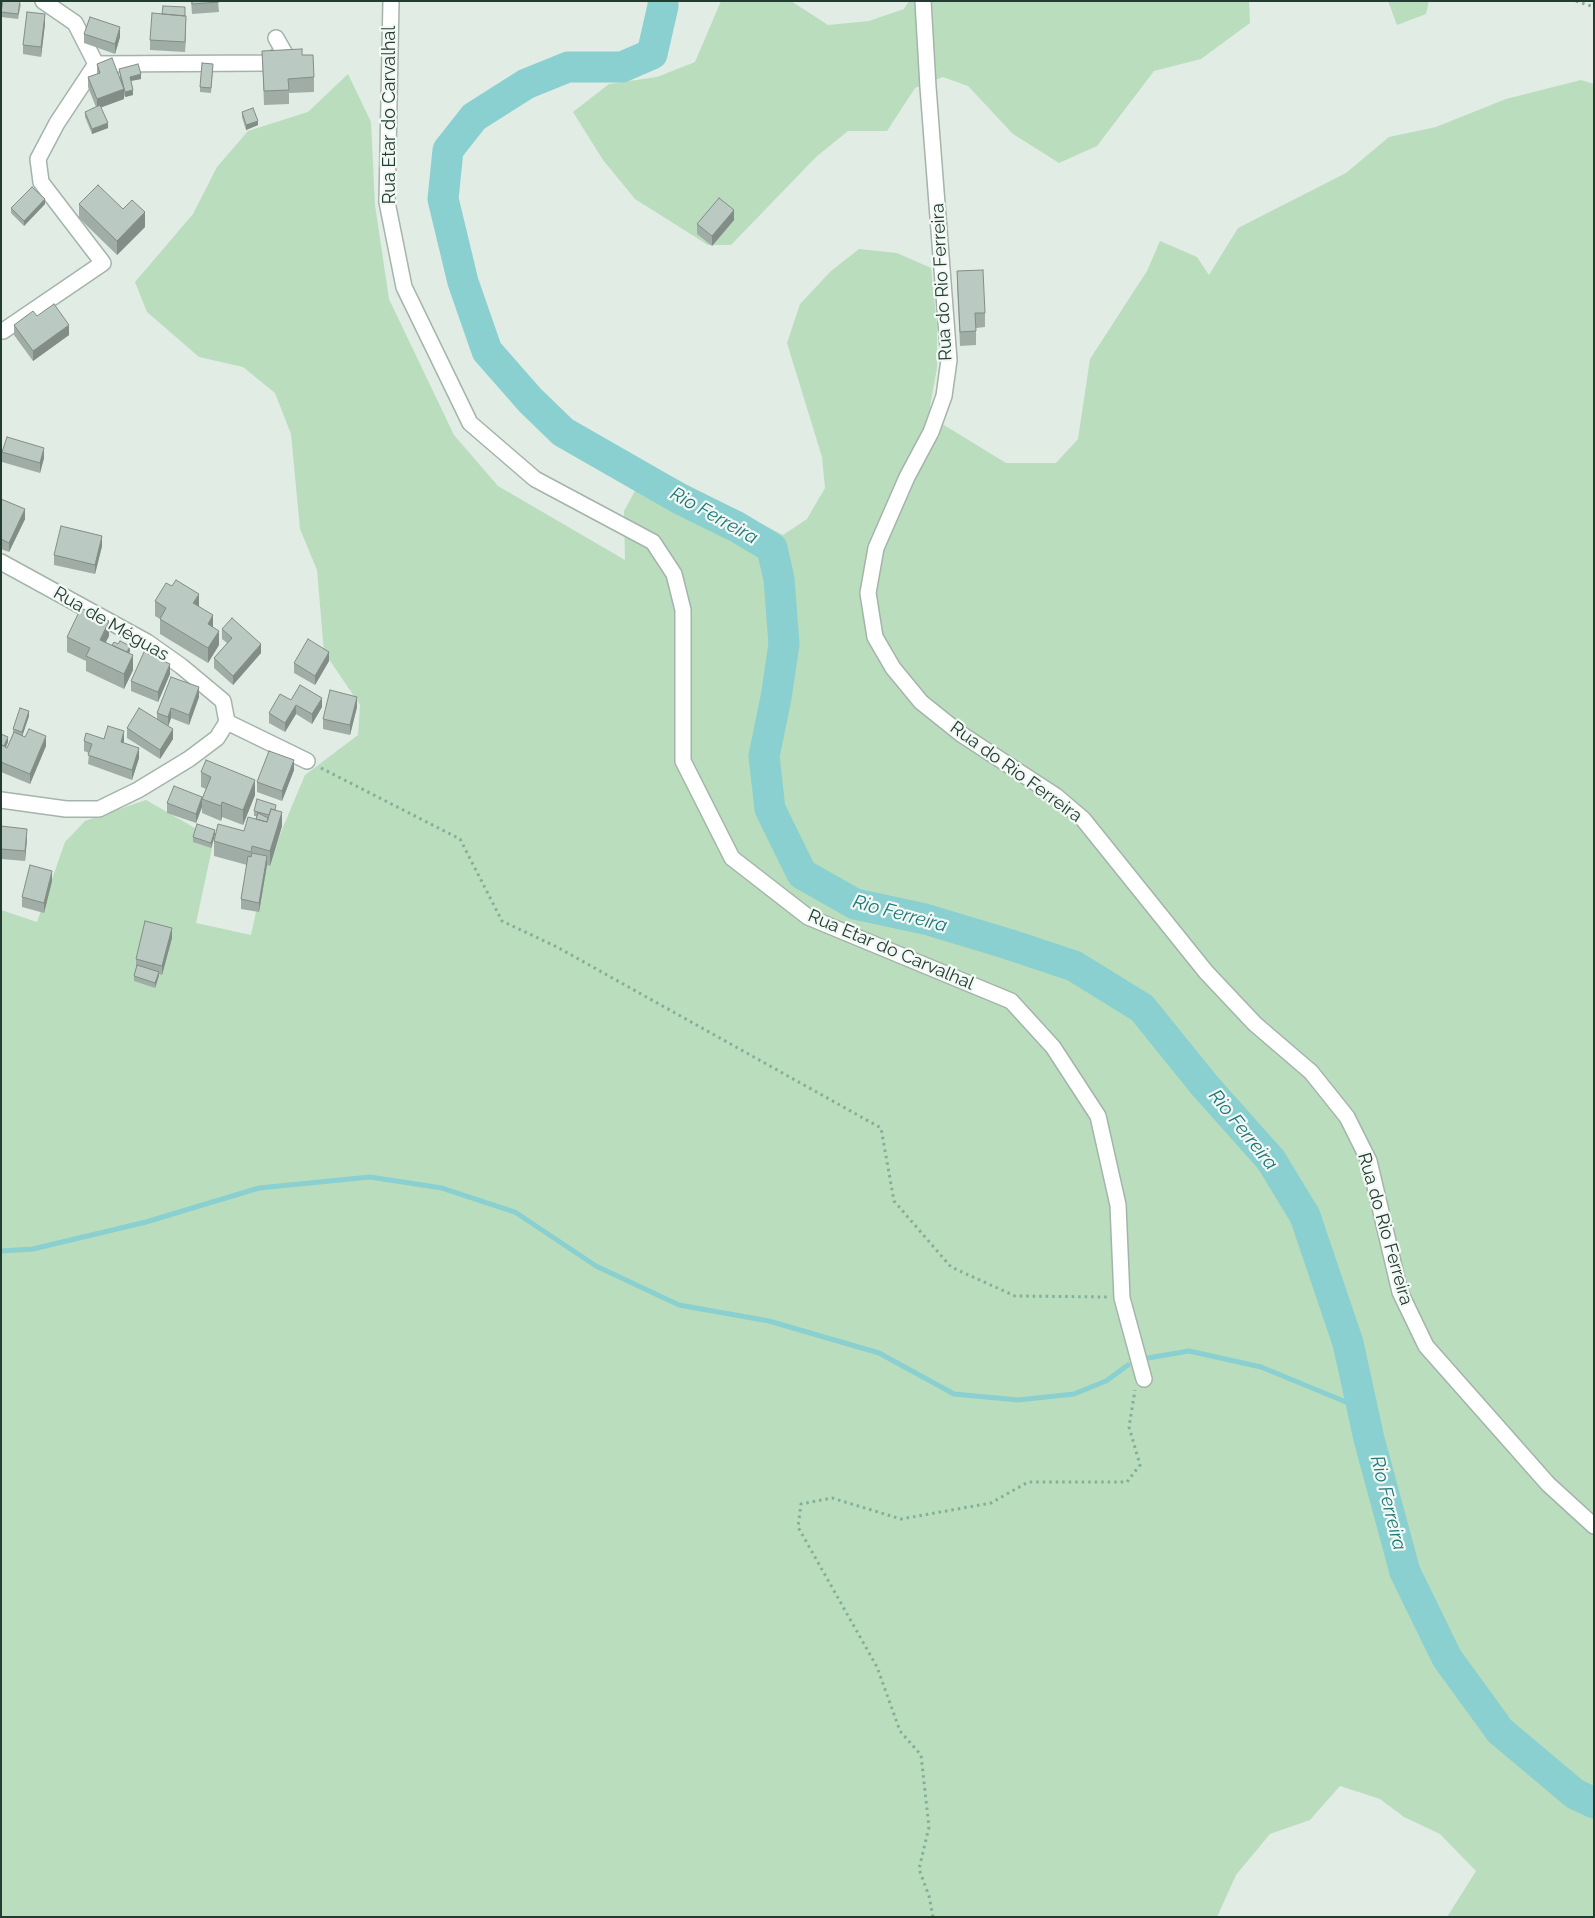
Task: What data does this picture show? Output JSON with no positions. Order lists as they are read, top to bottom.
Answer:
{
  "streets": {
    "street": ["Rua Etar do Carvalhal", "Rua do Rio Ferreira", "Rua de Méguas"]
  },
  "water": ["Rio Ferreira"]
}
